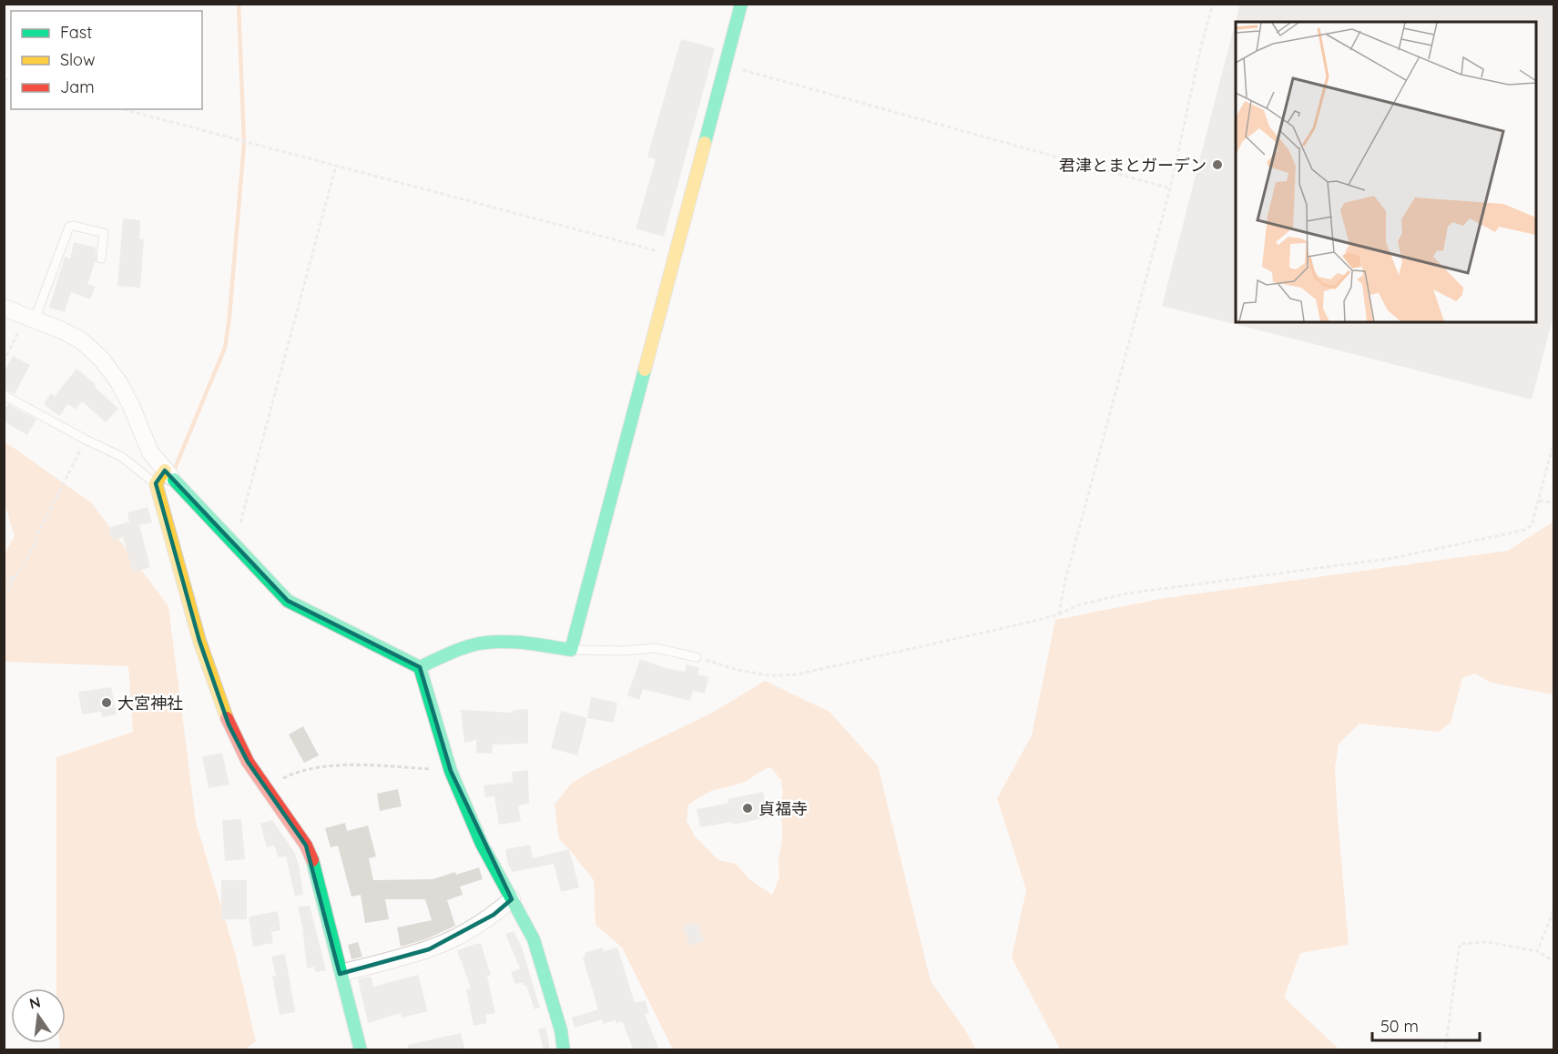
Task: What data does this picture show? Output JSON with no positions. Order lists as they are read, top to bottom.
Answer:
{
  "places": ["君津とまとガーデン", "大宮神社", "貞福寺"],
  "legend": ["Fast", "Slow", "Jam"],
  "scale_bar": "50 m",
  "north": "top"
}
